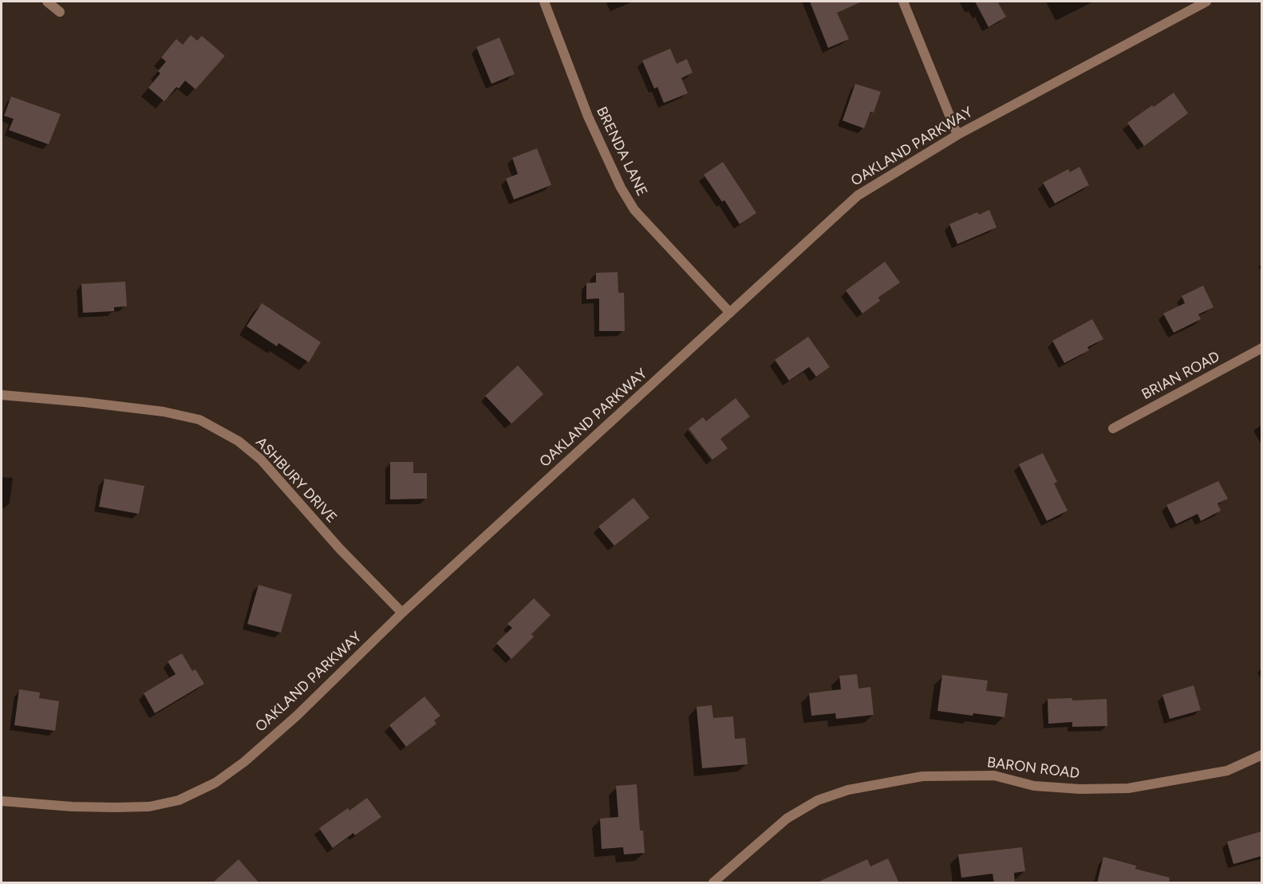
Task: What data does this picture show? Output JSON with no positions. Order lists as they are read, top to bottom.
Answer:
{
  "streets": {
    "street": [
      "OAKLAND PARKWAY",
      "BRENDA LANE",
      "BRIAN ROAD",
      "ASHBURY DRIVE",
      "BARON ROAD"
    ]
  },
  "crossings": [
    ["OAKLAND PARKWAY", "BRENDA LANE"],
    ["OAKLAND PARKWAY", "ASHBURY DRIVE"]
  ]
}
